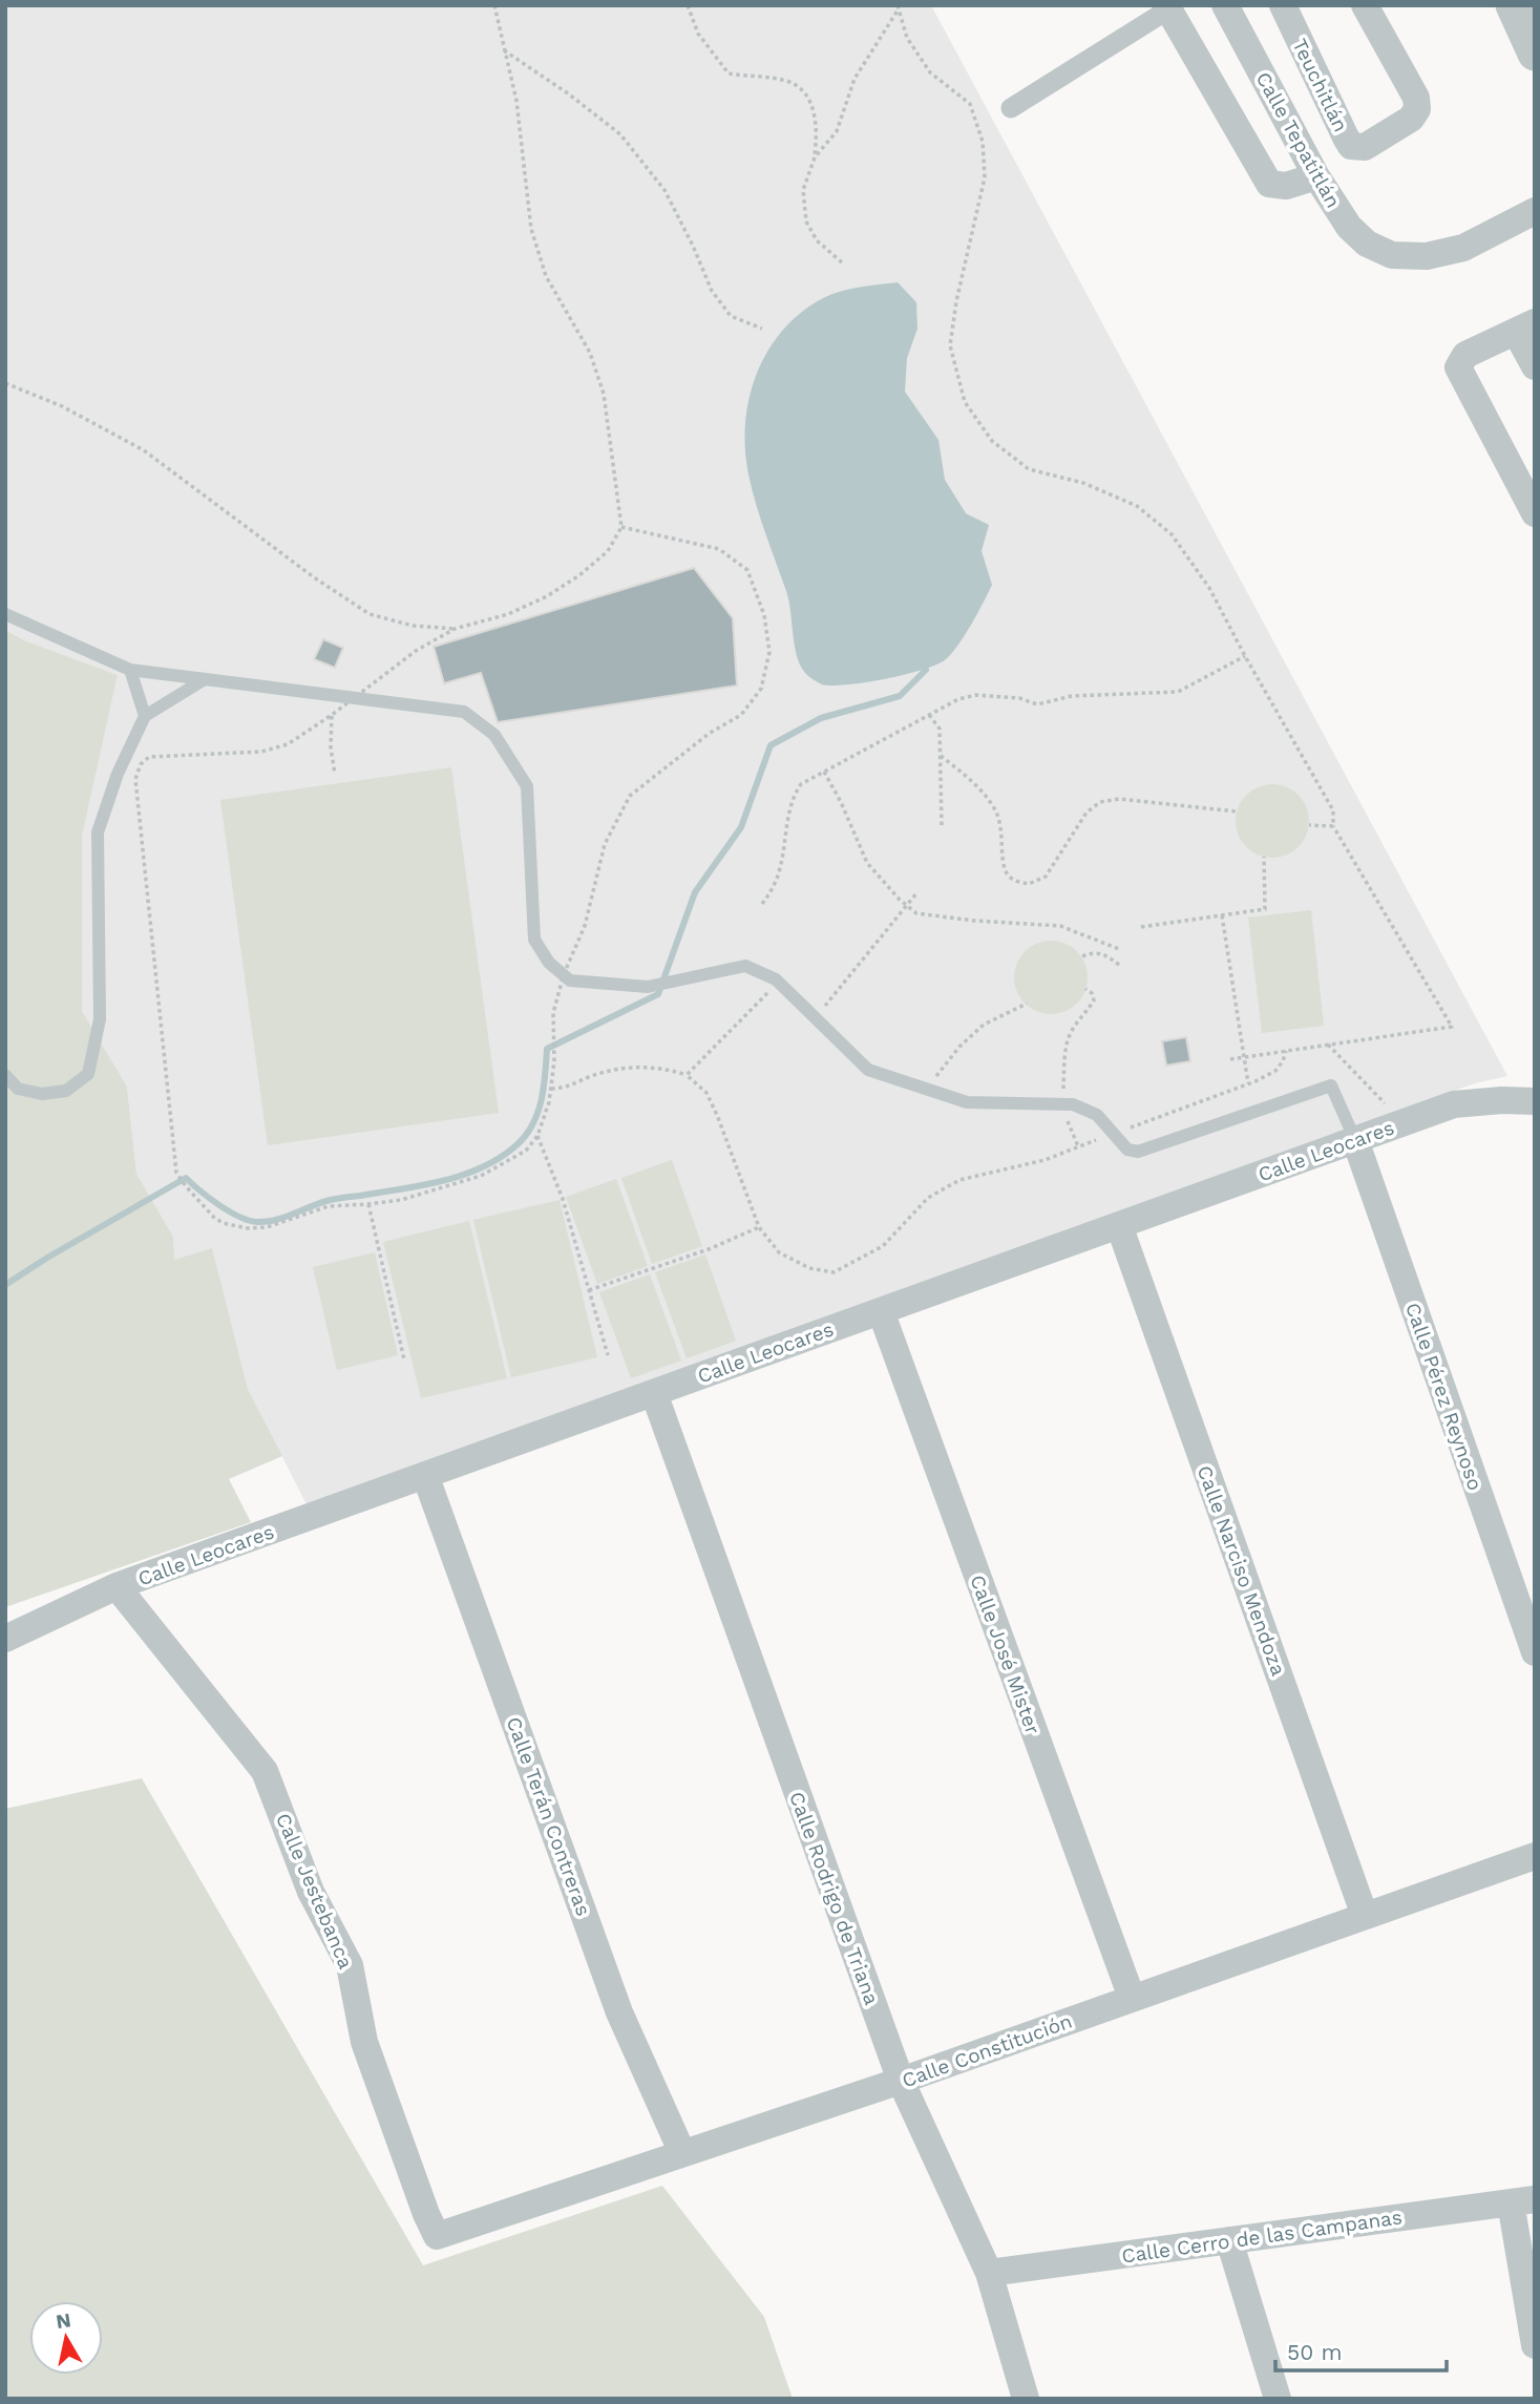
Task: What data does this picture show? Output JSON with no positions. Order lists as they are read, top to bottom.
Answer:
{
  "streets": {
    "street": [
      "Teuchitlán",
      "Calle Tepatitlán",
      "Calle Leocares",
      "Calle Pérez Reynoso",
      "Calle Narciso Mendoza",
      "Calle José Mister",
      "Calle Terán Contreras",
      "Calle Jestebanca",
      "Calle Rodrigo de Triana",
      "Calle Constitución",
      "Calle Cerro de las Campanas"
    ]
  },
  "crossings": [
    ["Calle Leocares", "Calle Pérez Reynoso"],
    ["Calle Leocares", "Calle Narciso Mendoza"],
    ["Calle Leocares", "Calle José Mister"],
    ["Calle Leocares", "Calle Terán Contreras"],
    ["Calle Leocares", "Calle Jestebanca"],
    ["Calle Leocares", "Calle Rodrigo de Triana"],
    ["Calle Narciso Mendoza", "Calle Constitución"],
    ["Calle José Mister", "Calle Constitución"],
    ["Calle Terán Contreras", "Calle Constitución"],
    ["Calle Jestebanca", "Calle Constitución"],
    ["Calle Rodrigo de Triana", "Calle Constitución"],
    ["Calle Rodrigo de Triana", "Calle Cerro de las Campanas"]
  ],
  "scale_bar": "50 m",
  "north": "top"
}
